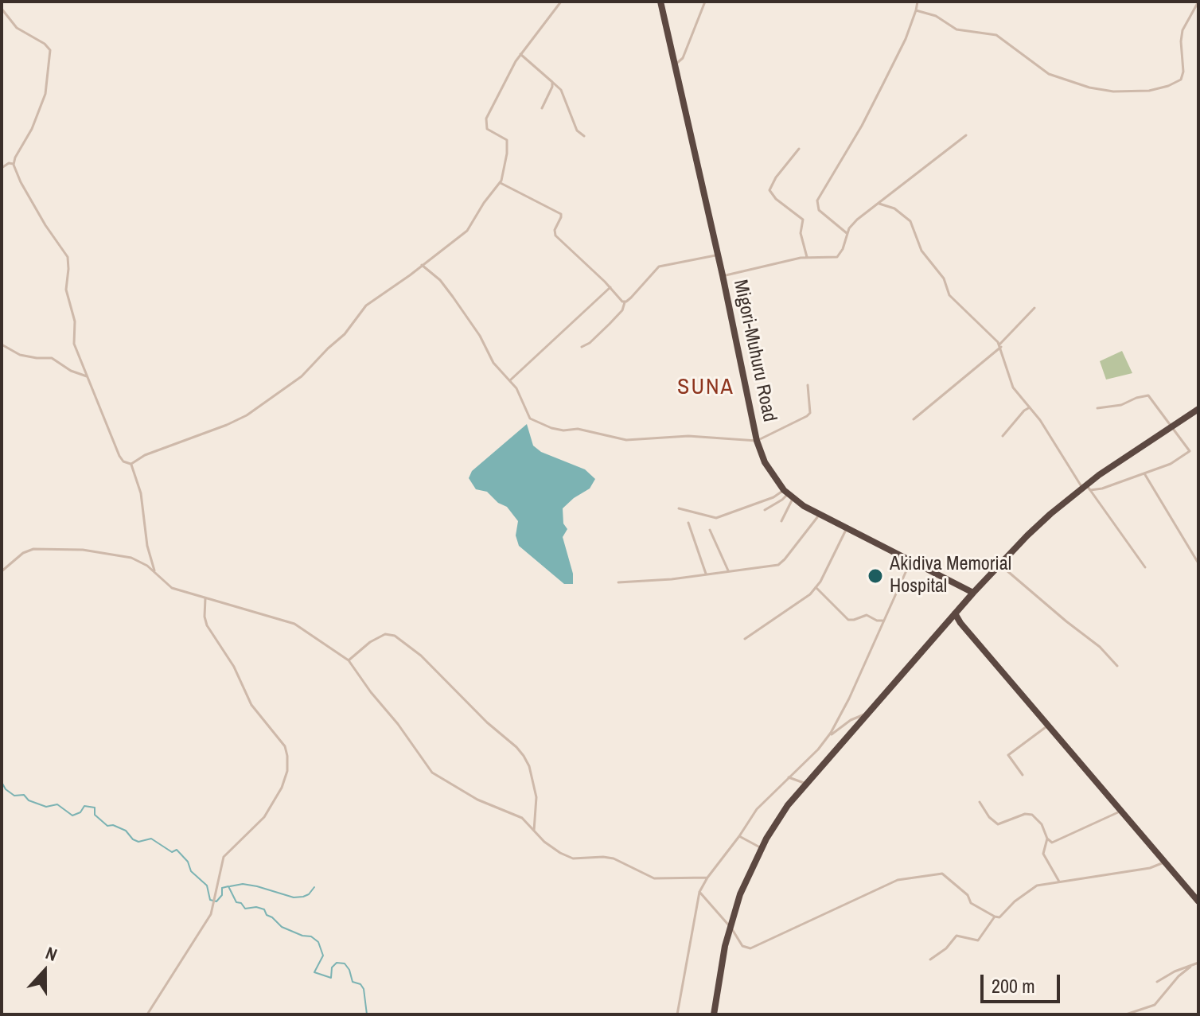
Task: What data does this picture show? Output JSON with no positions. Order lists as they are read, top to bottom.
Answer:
{
  "streets": {
    "highway": ["Migori-Muhuru Road"]
  },
  "districts": ["SUNA"],
  "places": ["Akidiva Memorial Hospital"],
  "scale_bar": "200 m",
  "north": "top"
}
